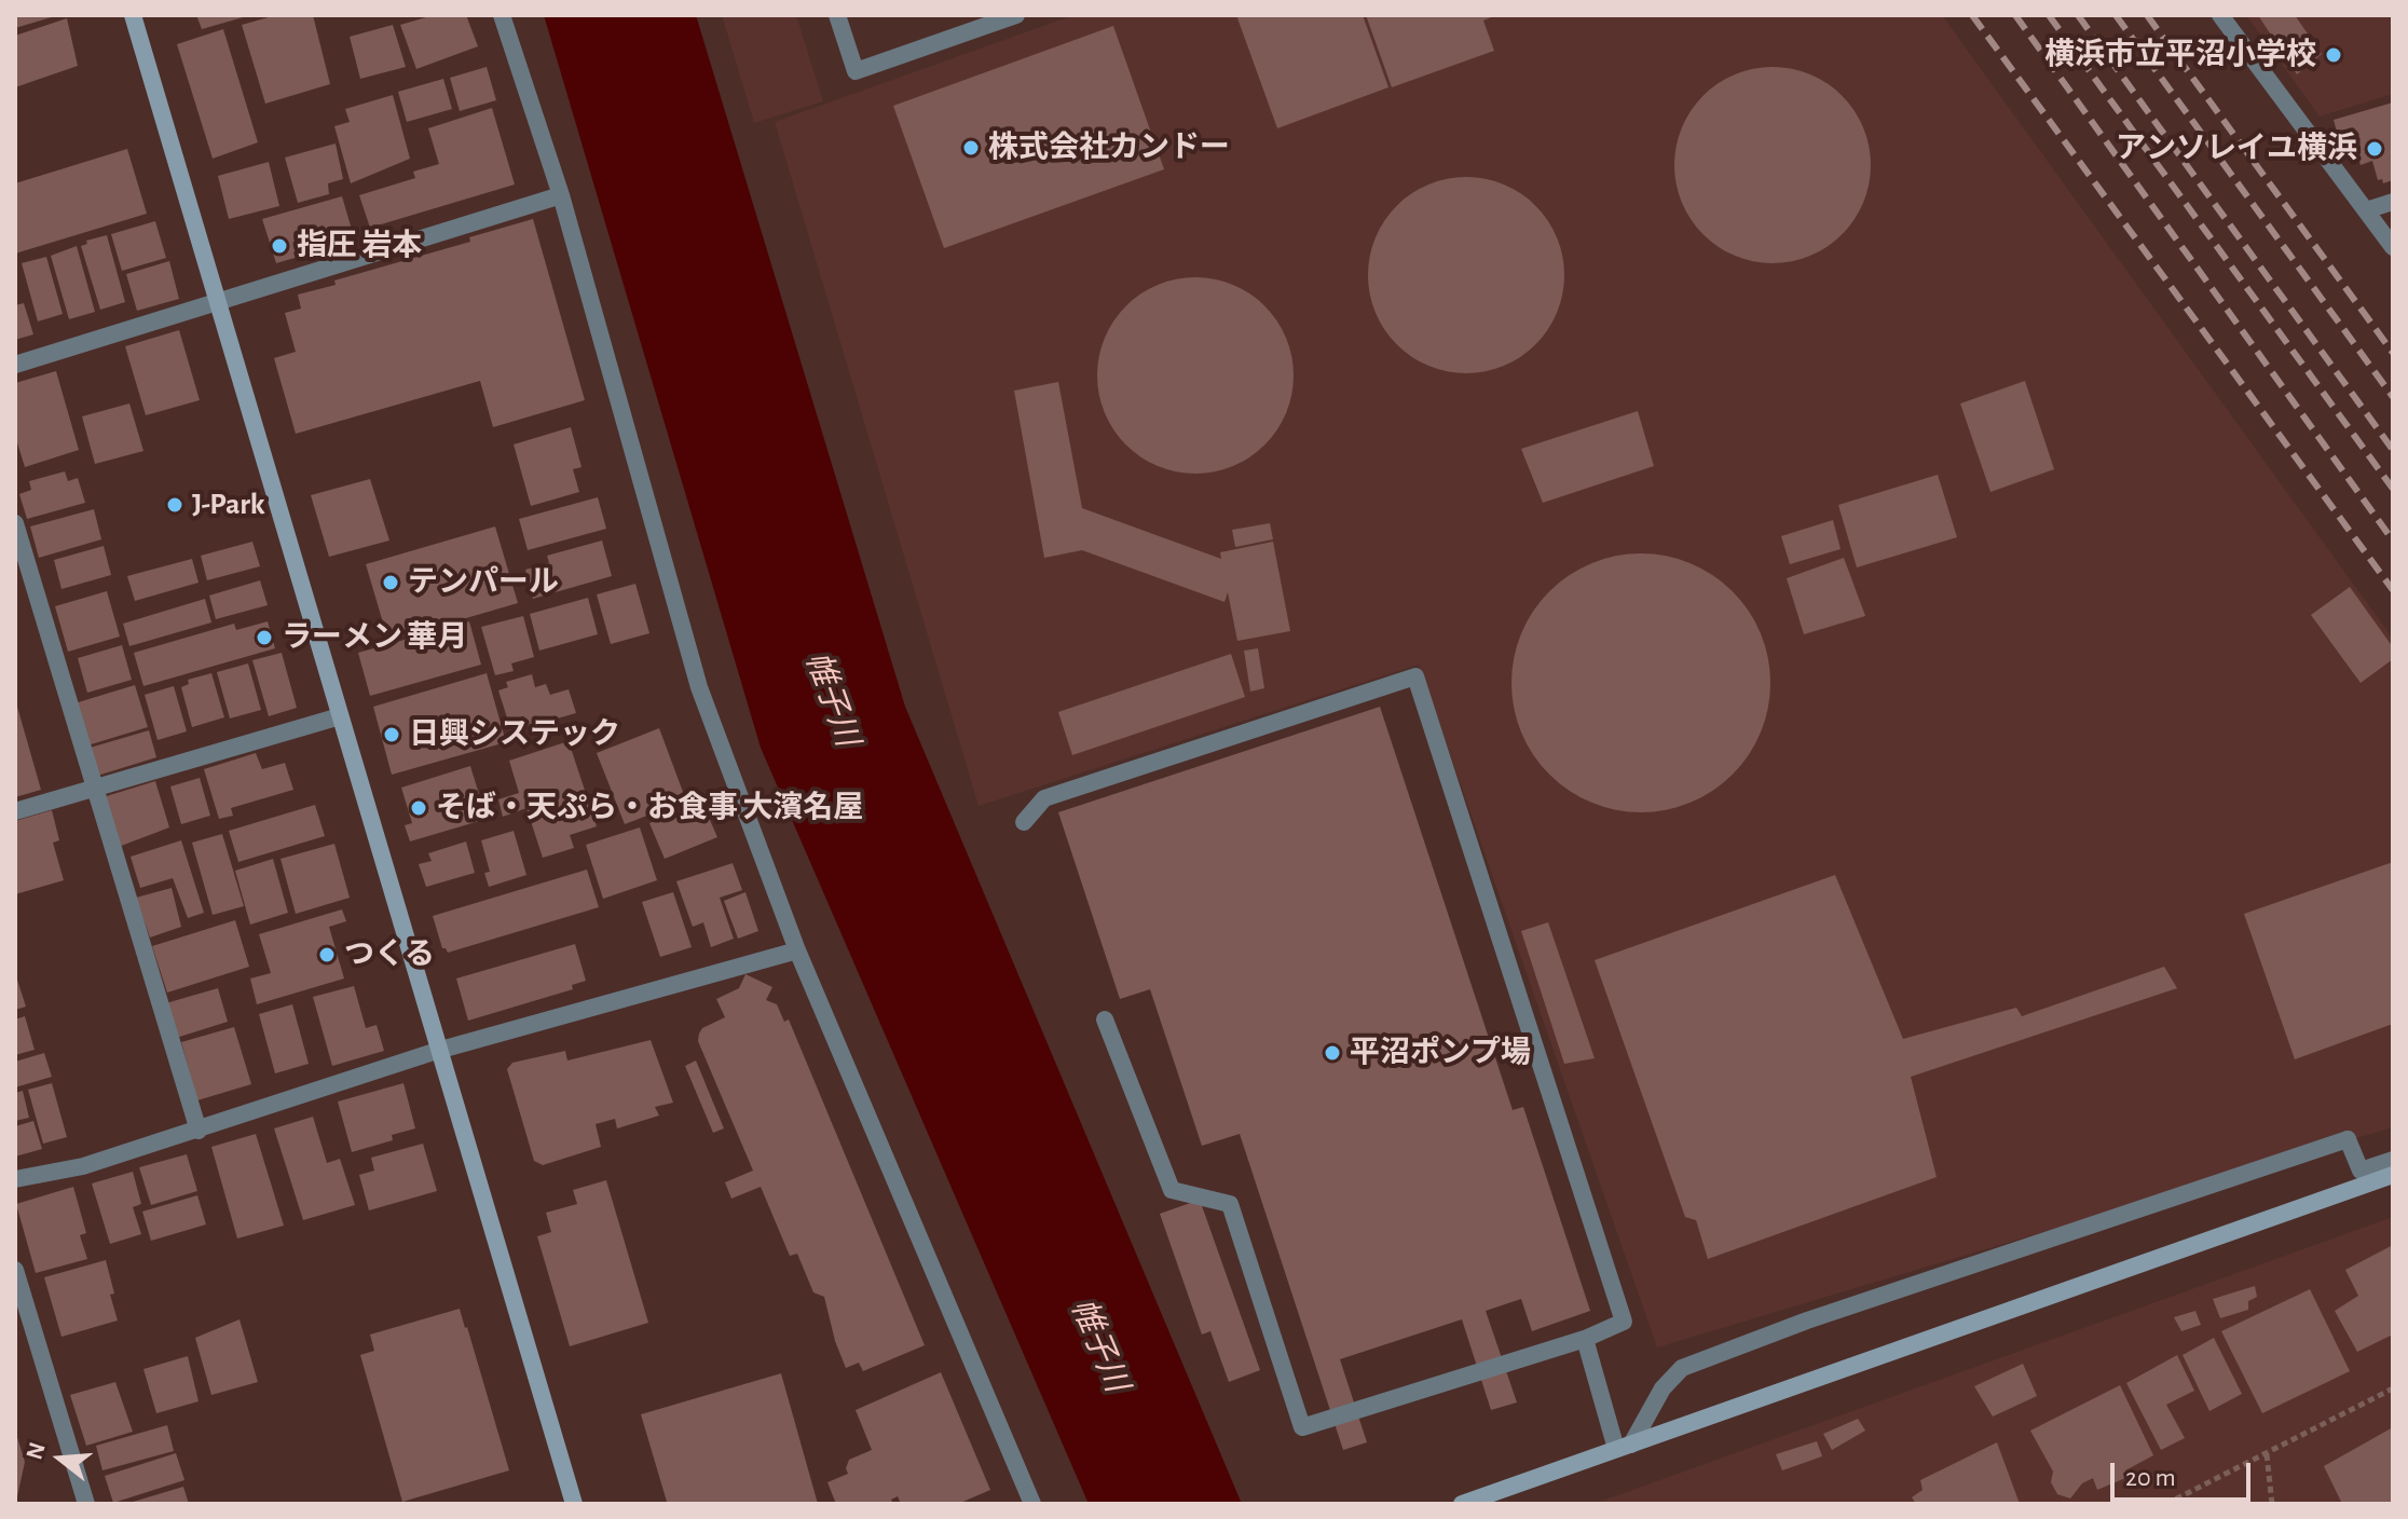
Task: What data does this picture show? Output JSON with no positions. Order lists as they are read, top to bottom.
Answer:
{
  "water": ["帷子川"],
  "places": [
    "横浜市立平沼小学校",
    "株式会社カンドー",
    "アンソレイユ横浜",
    "指圧 岩本",
    "J-Park",
    "テンパール",
    "ラーメン 華月",
    "日興システック",
    "そば・天ぷら・お食事 大濱名屋",
    "つくる",
    "平沼ポンプ場"
  ],
  "scale_bar": "20 m",
  "north": "left"
}
